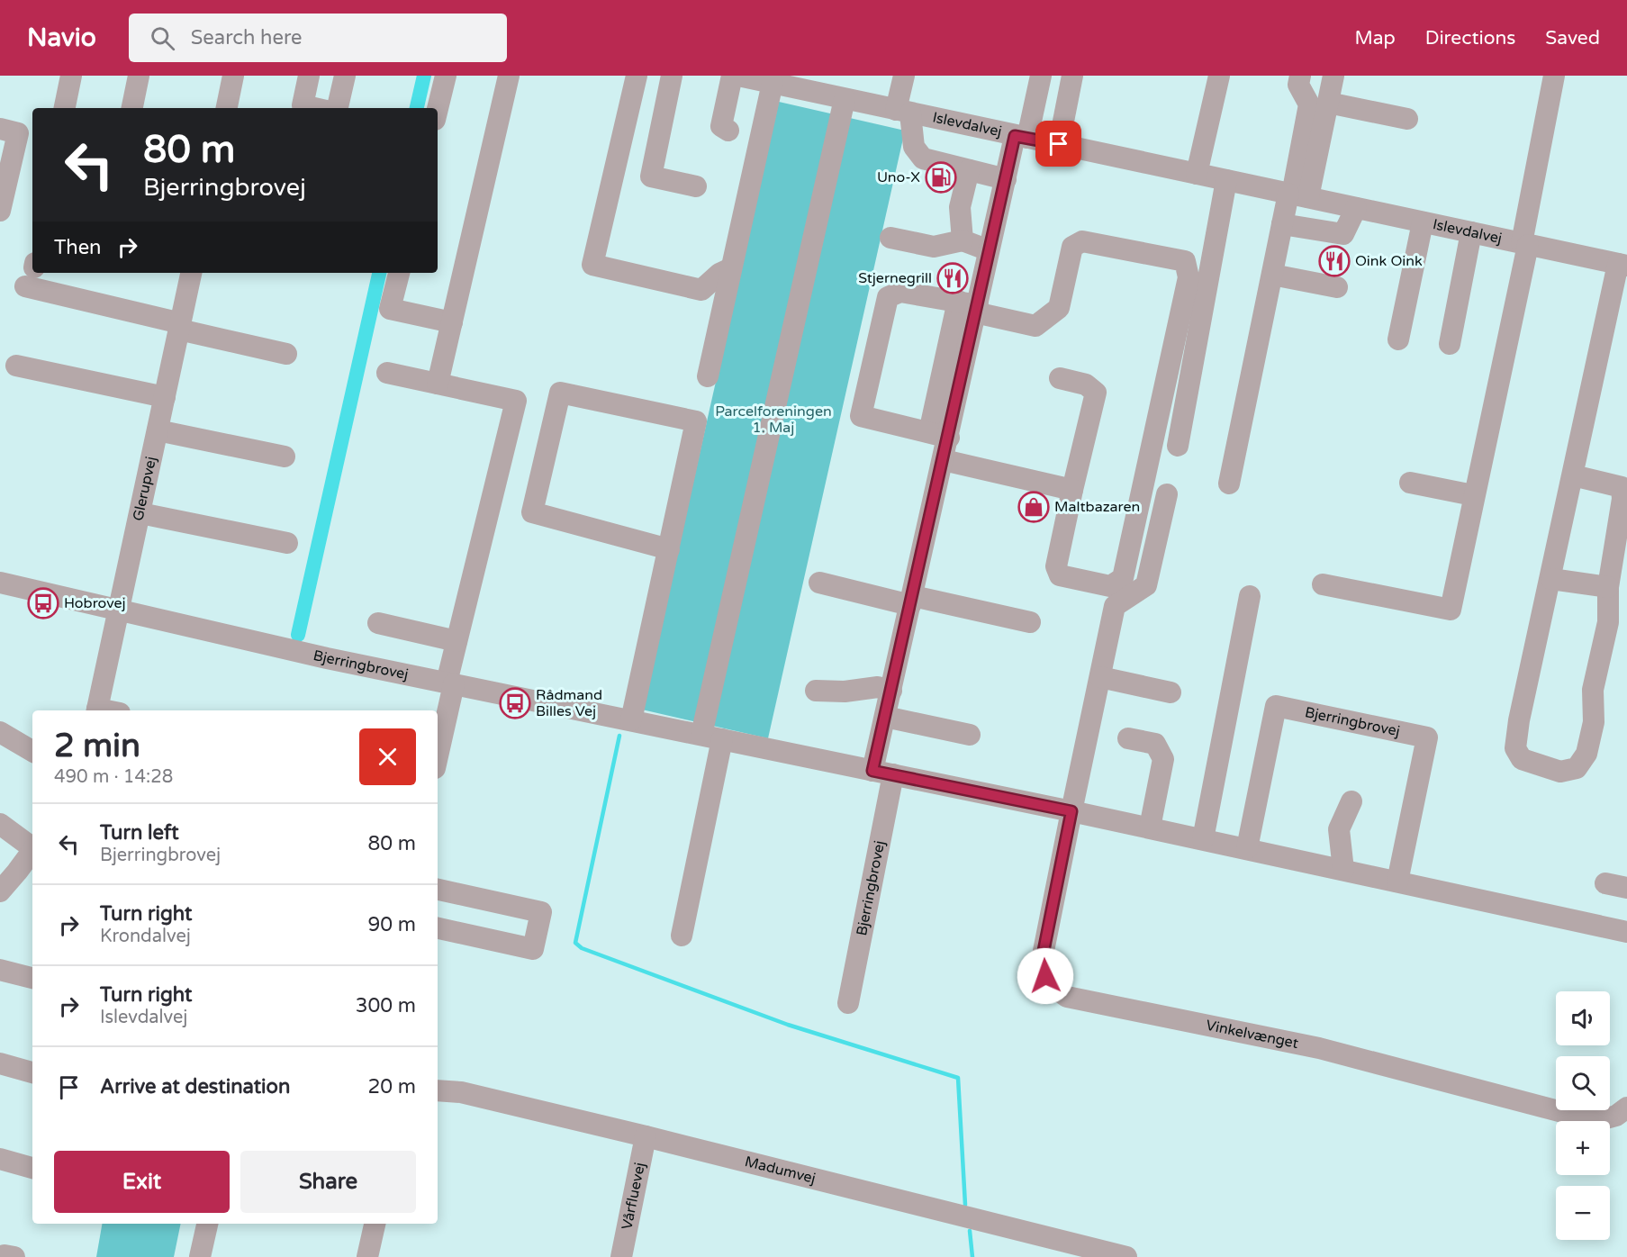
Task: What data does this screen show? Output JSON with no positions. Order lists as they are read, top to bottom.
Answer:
{
  "streets": {
    "street": [
      "Islevdalvej",
      "Glerupvej",
      "Bjerringbrovej",
      "Vinkelvænget",
      "Madumvej",
      "Vårfluevej"
    ]
  },
  "crossings": [
    ["Glerupvej", "Bjerringbrovej"],
    ["Bjerringbrovej", "Vinkelvænget"],
    ["Madumvej", "Vårfluevej"]
  ],
  "parks": ["Parcelforeningen 1. Maj"],
  "places": {
    "fuel station": ["Uno-X"],
    "restaurant": ["Oink Oink", "Stjernegrill"],
    "shop": ["Maltbazaren"],
    "bus stop": ["Hobrovej", "Rådmand Billes Vej"]
  },
  "page": {
    "header": "Navio",
    "search": "Search here",
    "nav": ["Map", "Directions", "Saved"],
    "turn": ["80 m", "Bjerringbrovej"],
    "then": "Then",
    "heading": ["2 min", "490 m · 14:28"],
    "list": [
      {
        "name": "Turn left",
        "note": "Bjerringbrovej",
        "value": "80 m"
      },
      {
        "name": "Turn right",
        "note": "Krondalvej",
        "value": "90 m"
      },
      {
        "name": "Turn right",
        "note": "Islevdalvej",
        "value": "300 m"
      },
      {
        "name": "Arrive at destination",
        "value": "20 m"
      }
    ],
    "map_buttons": ["+", "−"],
    "buttons": ["Exit", "Share"]
  }
}
